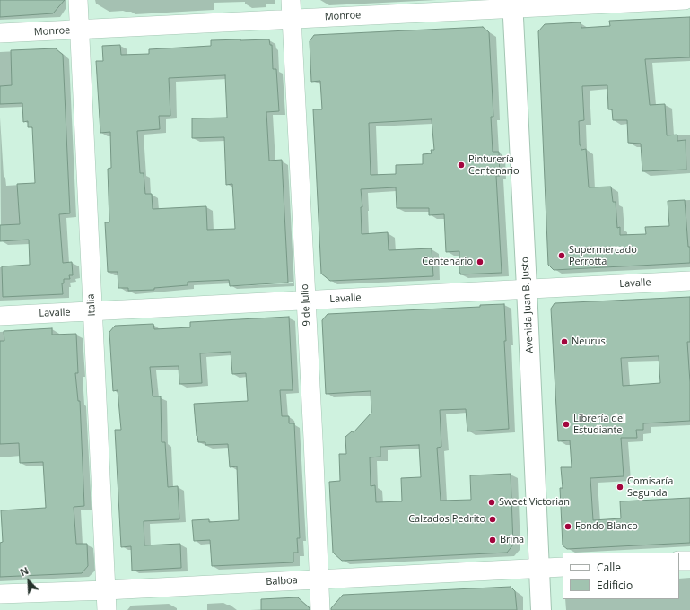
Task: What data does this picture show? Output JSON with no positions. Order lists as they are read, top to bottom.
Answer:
{
  "streets": {
    "main road": ["Avenida Juan B. Justo"],
    "street": [
      "Monroe",
      "Lavalle",
      "Italia",
      "9 de Julio",
      "Balboa"
    ]
  },
  "crossings": [
    ["Monroe", "Italia"],
    ["Monroe", "9 de Julio"],
    ["Monroe", "Avenida Juan B. Justo"],
    ["Lavalle", "Italia"],
    ["Lavalle", "9 de Julio"],
    ["Lavalle", "Avenida Juan B. Justo"],
    ["Italia", "Balboa"],
    ["9 de Julio", "Balboa"],
    ["Avenida Juan B. Justo", "Balboa"]
  ],
  "places": [
    "Pinturería Centenario",
    "Supermercado Perrotta",
    "Centenario",
    "Neurus",
    "Librería del Estudiante",
    "Comisaría Segunda",
    "Sweet Victorian",
    "Calzados Pedrito",
    "Fondo Blanco",
    "Brina"
  ],
  "legend": ["Calle", "Edificio"],
  "north": "top left"
}
